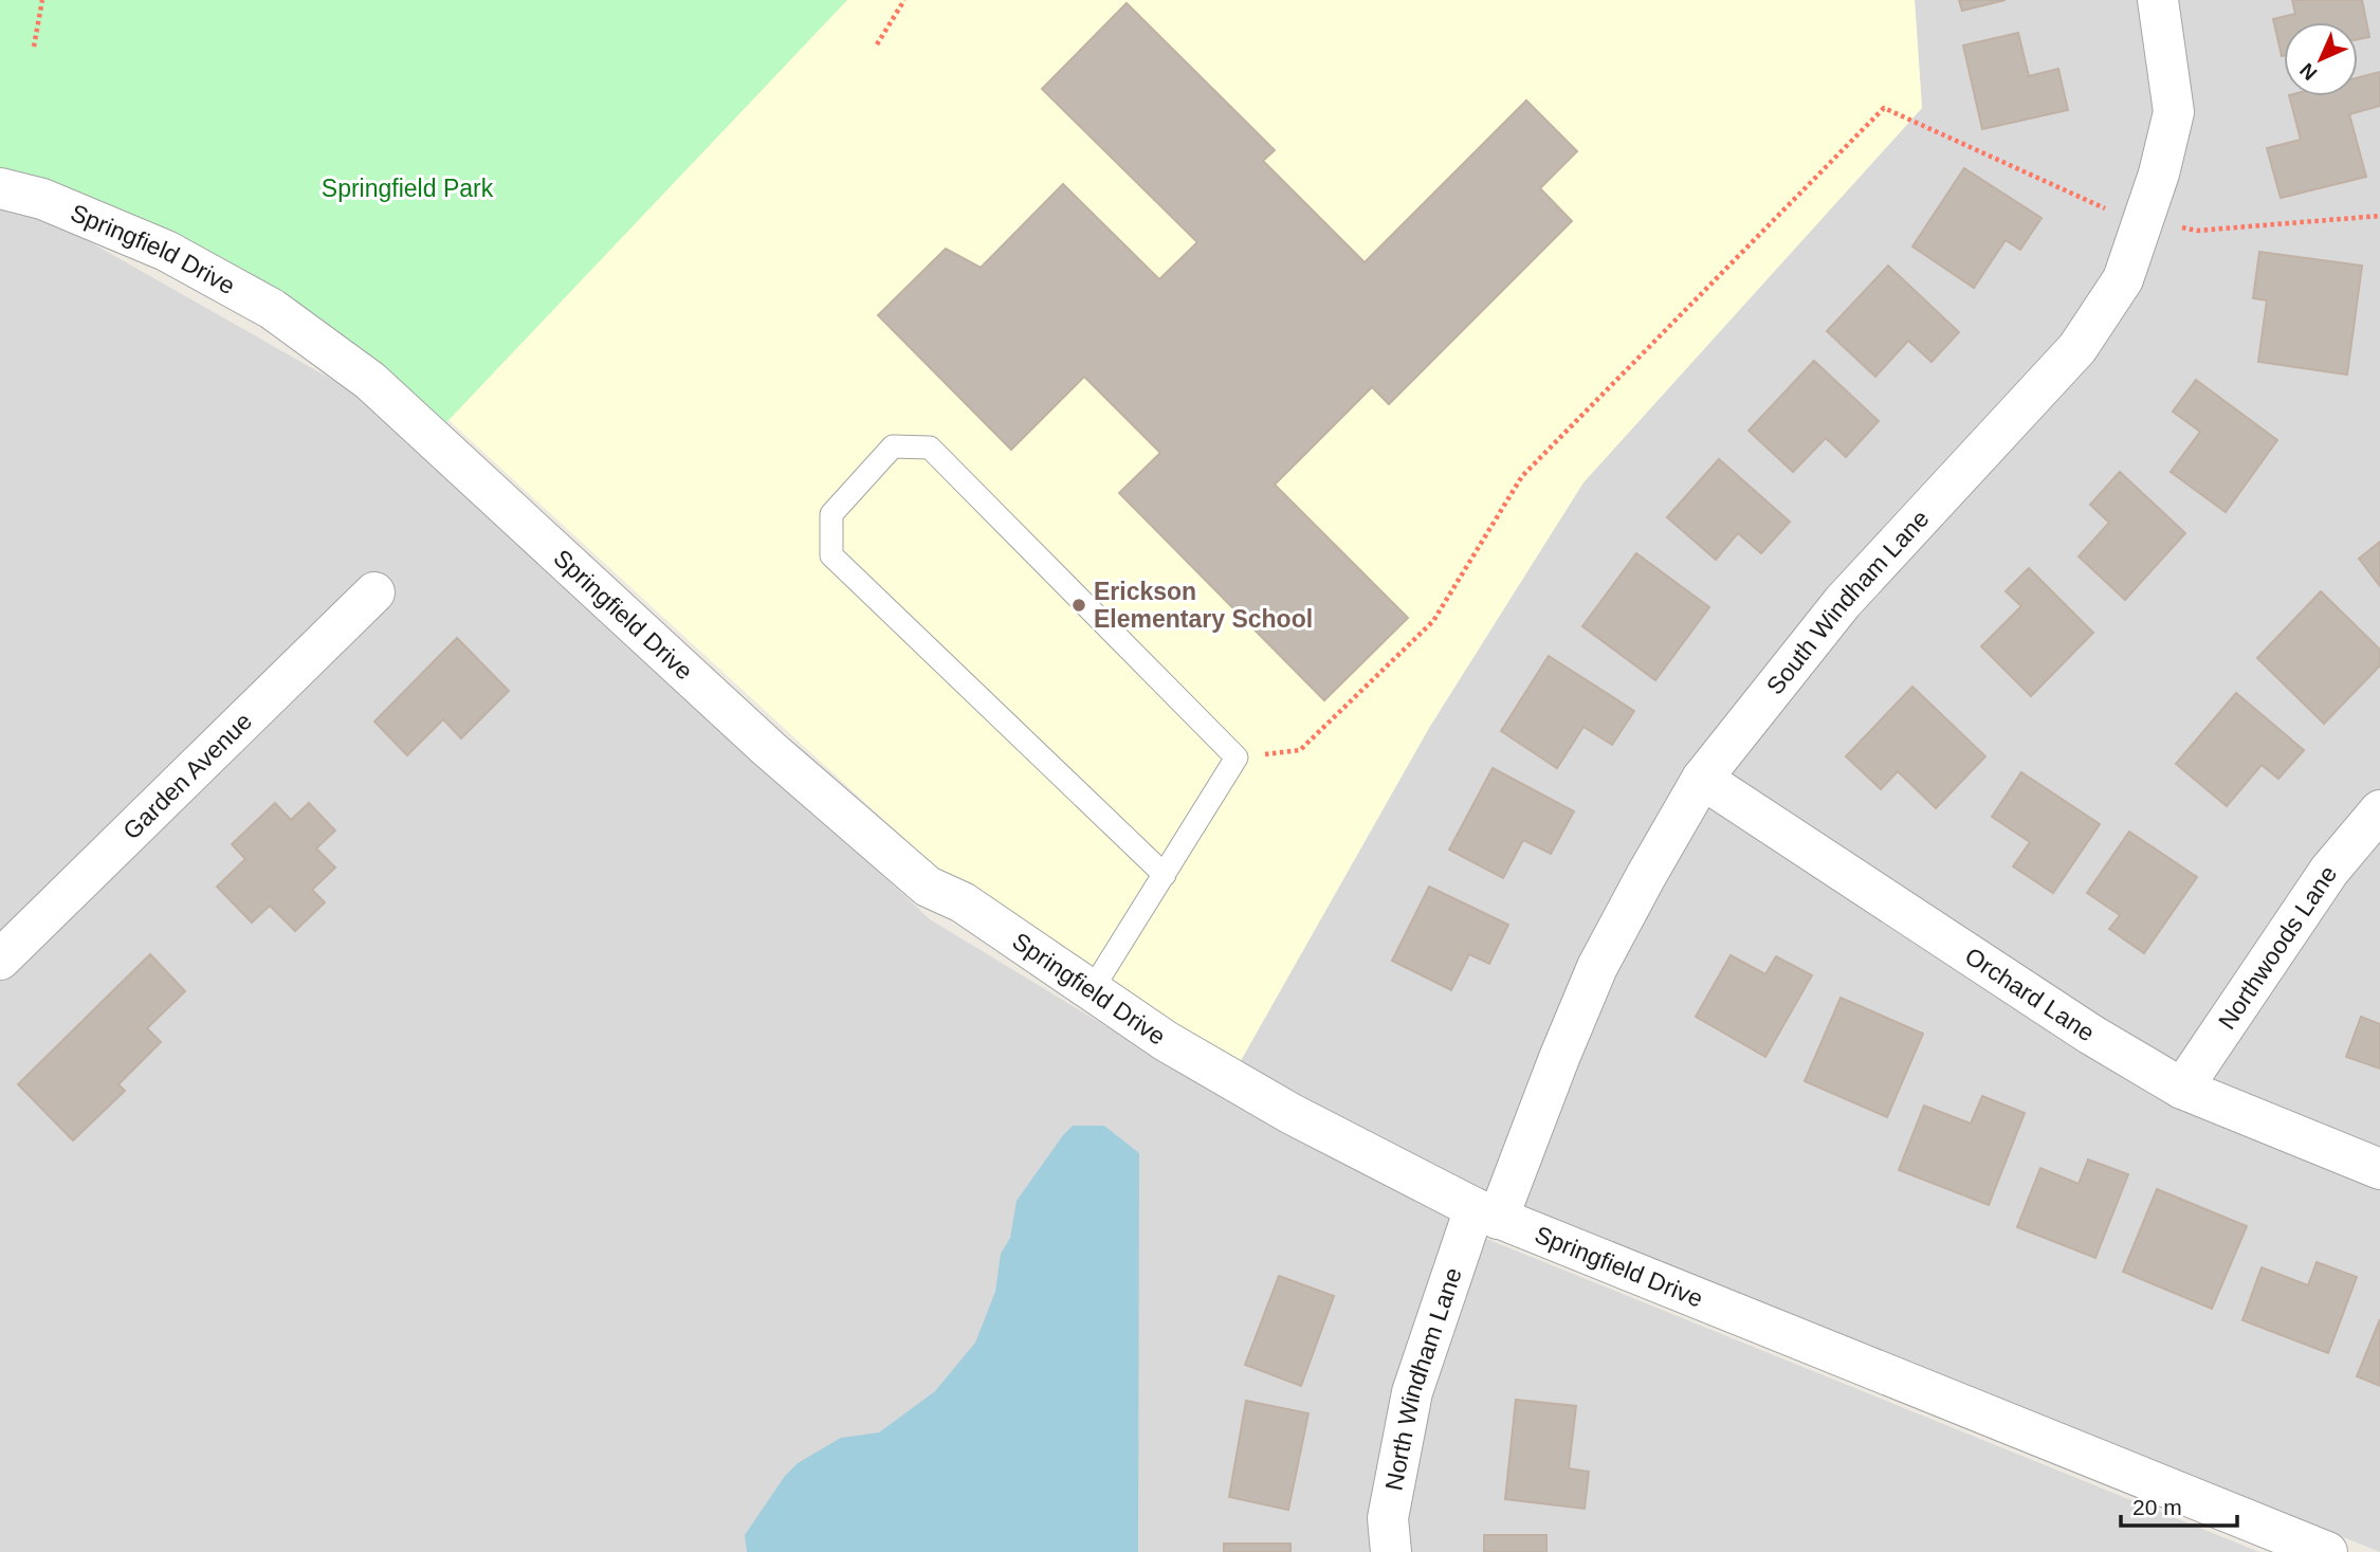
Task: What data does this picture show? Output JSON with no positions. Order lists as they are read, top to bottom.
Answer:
{
  "streets": {
    "street": [
      "Springfield Drive",
      "South Windham Lane",
      "Garden Avenue",
      "Northwoods Lane",
      "Orchard Lane",
      "North Windham Lane"
    ]
  },
  "crossings": [
    ["Springfield Drive", "South Windham Lane"],
    ["Springfield Drive", "North Windham Lane"],
    ["South Windham Lane", "Orchard Lane"],
    ["South Windham Lane", "North Windham Lane"],
    ["Northwoods Lane", "Orchard Lane"]
  ],
  "parks": ["Springfield Park"],
  "places": ["Erickson Elementary School"],
  "scale_bar": "20 m",
  "north": "bottom left"
}
